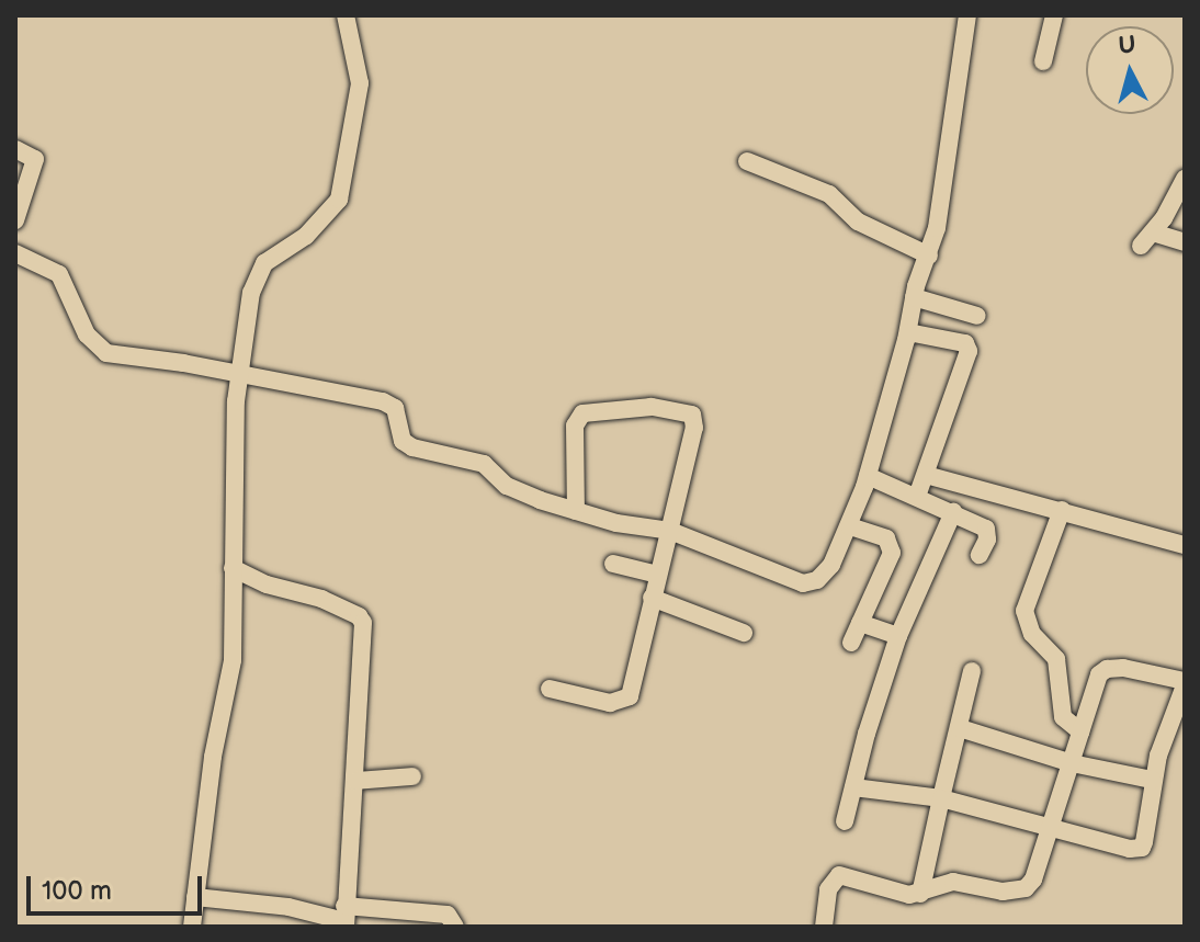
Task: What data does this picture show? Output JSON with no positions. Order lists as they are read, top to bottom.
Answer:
{
  "scale_bar": "100 m",
  "north": "top"
}
